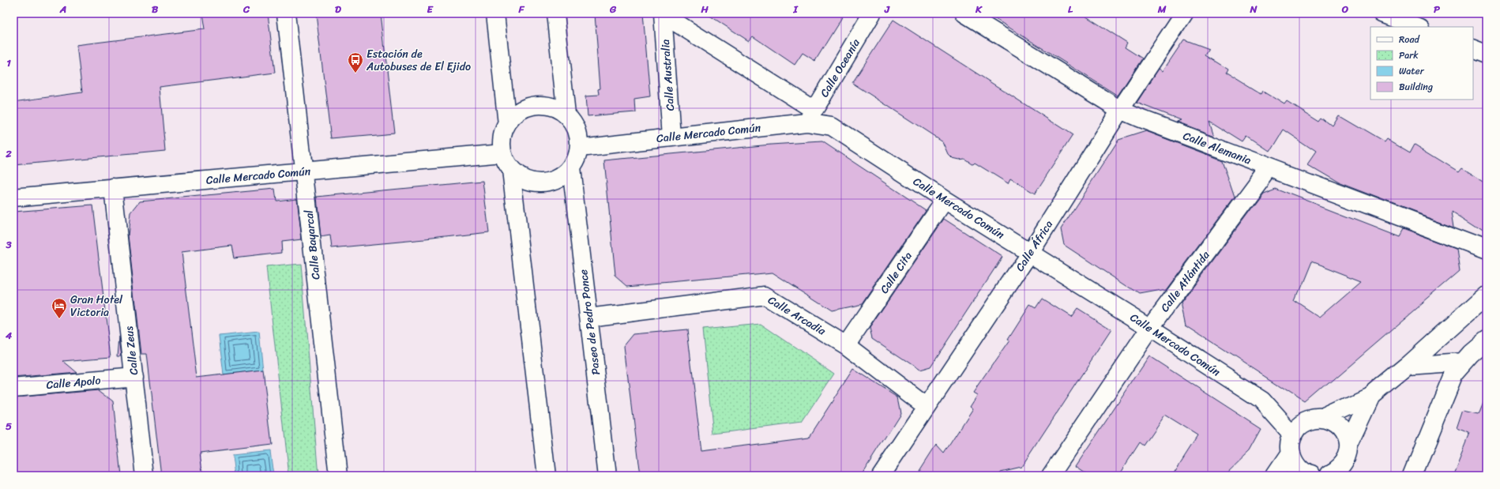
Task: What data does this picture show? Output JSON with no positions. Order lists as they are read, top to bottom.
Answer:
{
  "streets": {
    "street": [
      "Calle Oceanía",
      "Calle Australia",
      "Calle Mercado Común",
      "Calle Alemania",
      "Calle Bayarcal",
      "Calle África",
      "Calle Cita",
      "Calle Atlántida",
      "Calle Arcadia",
      "Paseo de Pedro Ponce",
      "Calle Zeus",
      "Calle Apolo"
    ]
  },
  "crossings": [
    ["Calle Oceanía", "Calle Mercado Común"],
    ["Calle Australia", "Calle Mercado Común"],
    ["Calle Mercado Común", "Calle Bayarcal"],
    ["Calle Mercado Común", "Calle África"],
    ["Calle Mercado Común", "Calle Cita"],
    ["Calle Mercado Común", "Calle Atlántida"],
    ["Calle Mercado Común", "Paseo de Pedro Ponce"],
    ["Calle Mercado Común", "Calle Zeus"],
    ["Calle Alemania", "Calle África"],
    ["Calle Alemania", "Calle Atlántida"],
    ["Calle África", "Calle Arcadia"],
    ["Calle Cita", "Calle Arcadia"],
    ["Calle Arcadia", "Paseo de Pedro Ponce"],
    ["Calle Zeus", "Calle Apolo"]
  ],
  "places": {
    "bus stop": ["Estación de Autobuses de El Ejido"],
    "hotel": ["Gran Hotel Victoria"]
  },
  "legend": [
    "Road",
    "Park",
    "Water",
    "Building"
  ],
  "grid": {
    "columns": [
      "A",
      "B",
      "C",
      "D",
      "E",
      "F",
      "G",
      "H",
      "I",
      "J",
      "K",
      "L",
      "M",
      "N",
      "O",
      "P"
    ],
    "rows": [
      "1",
      "2",
      "3",
      "4",
      "5"
    ]
  }
}
